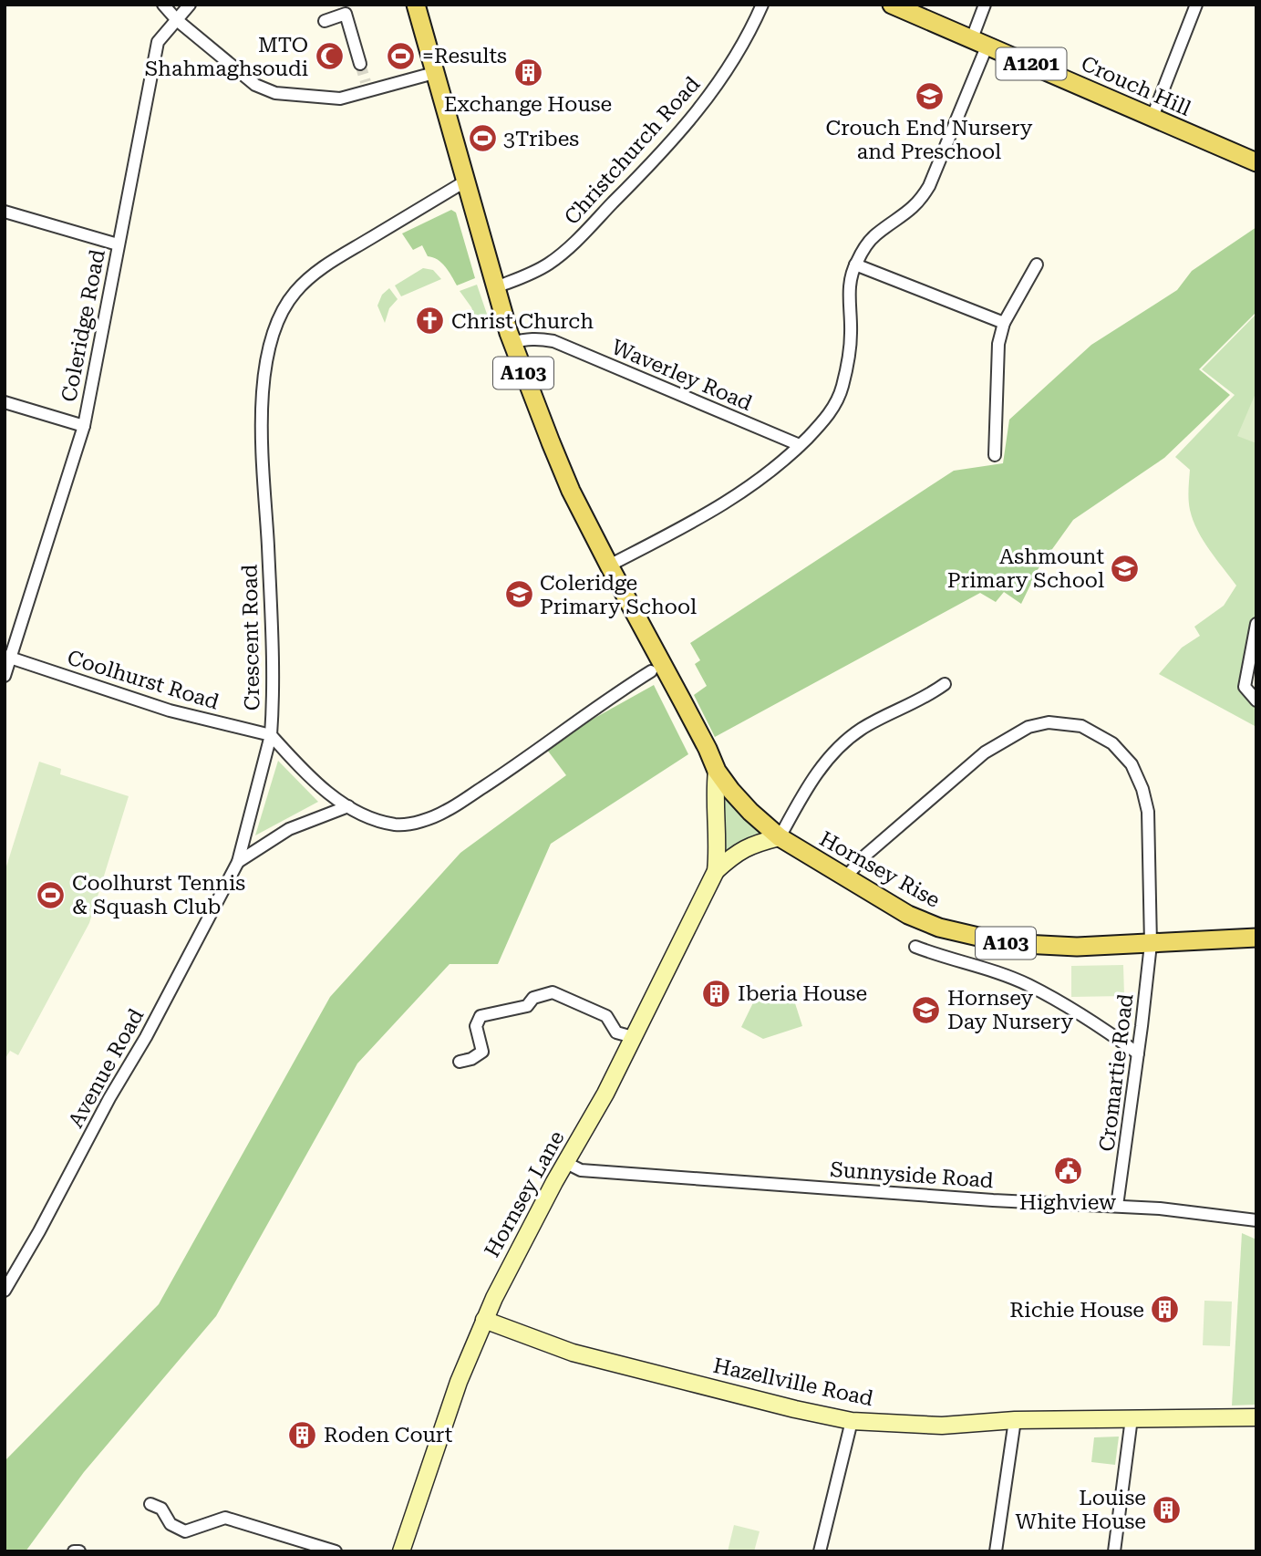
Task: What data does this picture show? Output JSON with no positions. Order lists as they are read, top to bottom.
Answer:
{
  "streets": {
    "main road": [
      "A1201",
      "Crouch Hill",
      "A103",
      "Hornsey Rise",
      "Hornsey Lane",
      "Hazellville Road"
    ],
    "street": [
      "Christchurch Road",
      "Coleridge Road",
      "Waverley Road",
      "Crescent Road",
      "Coolhurst Road",
      "Avenue Road",
      "Cromartie Road",
      "Sunnyside Road"
    ]
  },
  "crossings": [
    ["Christchurch Road", "A103"],
    ["Coleridge Road", "Coolhurst Road"],
    ["A103", "Waverley Road"],
    ["A103", "Crescent Road"],
    ["A103", "Hornsey Rise"],
    ["A103", "Hornsey Lane"],
    ["Crescent Road", "Coolhurst Road"],
    ["Crescent Road", "Avenue Road"],
    ["Coolhurst Road", "Avenue Road"],
    ["Hornsey Rise", "Cromartie Road"],
    ["Hornsey Rise", "Hornsey Lane"],
    ["Cromartie Road", "Sunnyside Road"],
    ["Sunnyside Road", "Hornsey Lane"],
    ["Hornsey Lane", "Hazellville Road"]
  ],
  "places": {
    "sports": ["=Results", "3Tribes", "Coolhurst Tennis & Squash Club"],
    "mosque": ["MTO Shahmaghsoudi"],
    "building": [
      "Exchange House",
      "Iberia House",
      "Richie House",
      "Roden Court",
      "Louise White House"
    ],
    "school or university": [
      "Crouch End Nursery and Preschool",
      "Ashmount Primary School",
      "Coleridge Primary School",
      "Hornsey Day Nursery"
    ],
    "church": ["Christ Church"],
    "public building": ["Highview"]
  }
}
